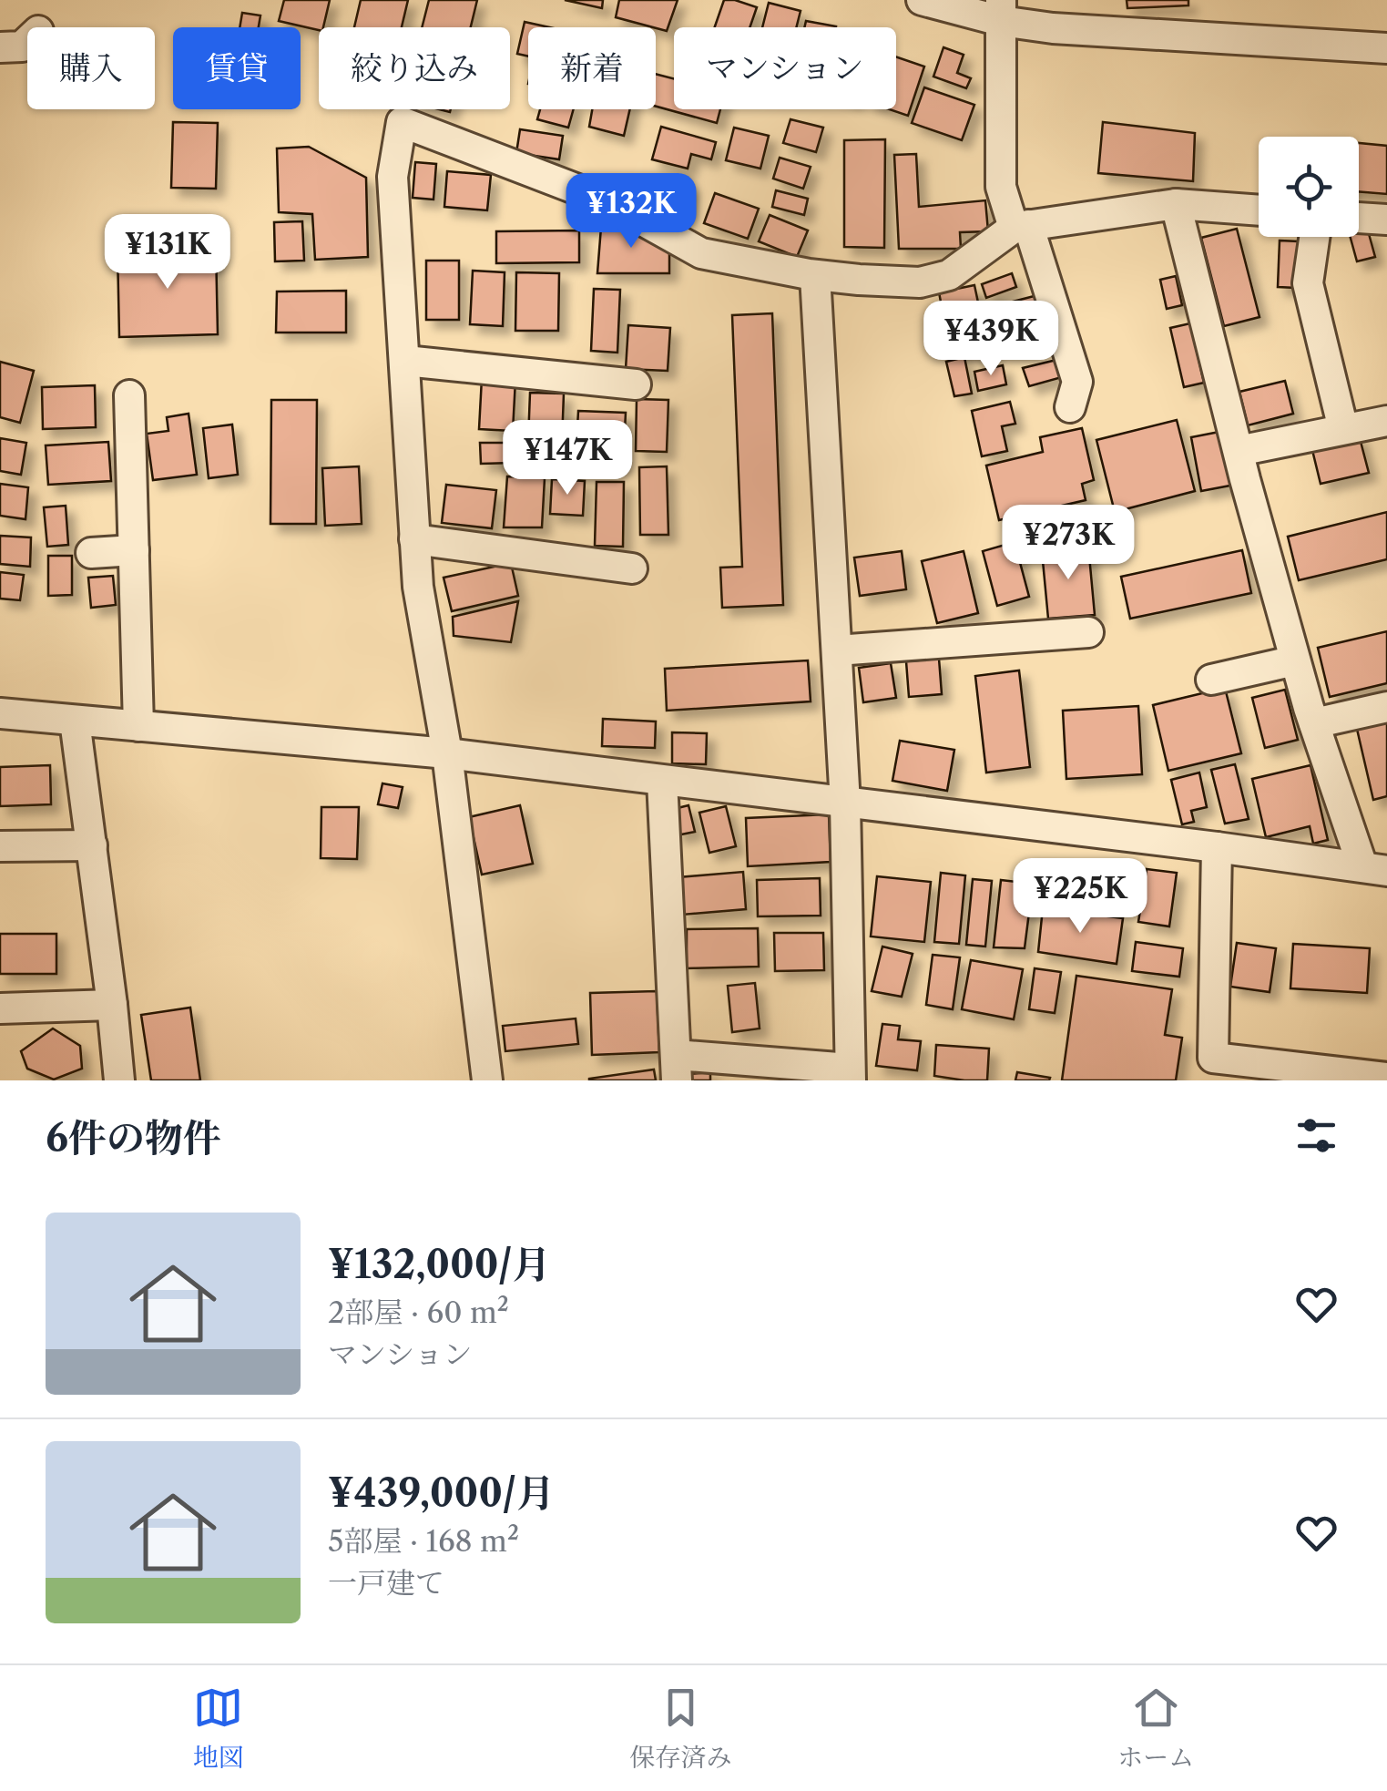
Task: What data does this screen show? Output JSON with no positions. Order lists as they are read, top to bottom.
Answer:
{
  "page": {
    "chip": [
      "購入",
      "賃貸",
      "絞り込み",
      "新着",
      "マンション"
    ],
    "price": [
      "¥132K",
      "¥131K",
      "¥439K",
      "¥147K",
      "¥273K",
      "¥225K"
    ],
    "heading": "6件の物件",
    "list": [
      {
        "name": "¥132,000/月",
        "note": "2部屋 · 60 m² · マンション"
      },
      {
        "name": "¥439,000/月",
        "note": "5部屋 · 168 m² · 一戸建て"
      }
    ],
    "tabs": ["地図", "保存済み", "ホーム"]
  }
}
